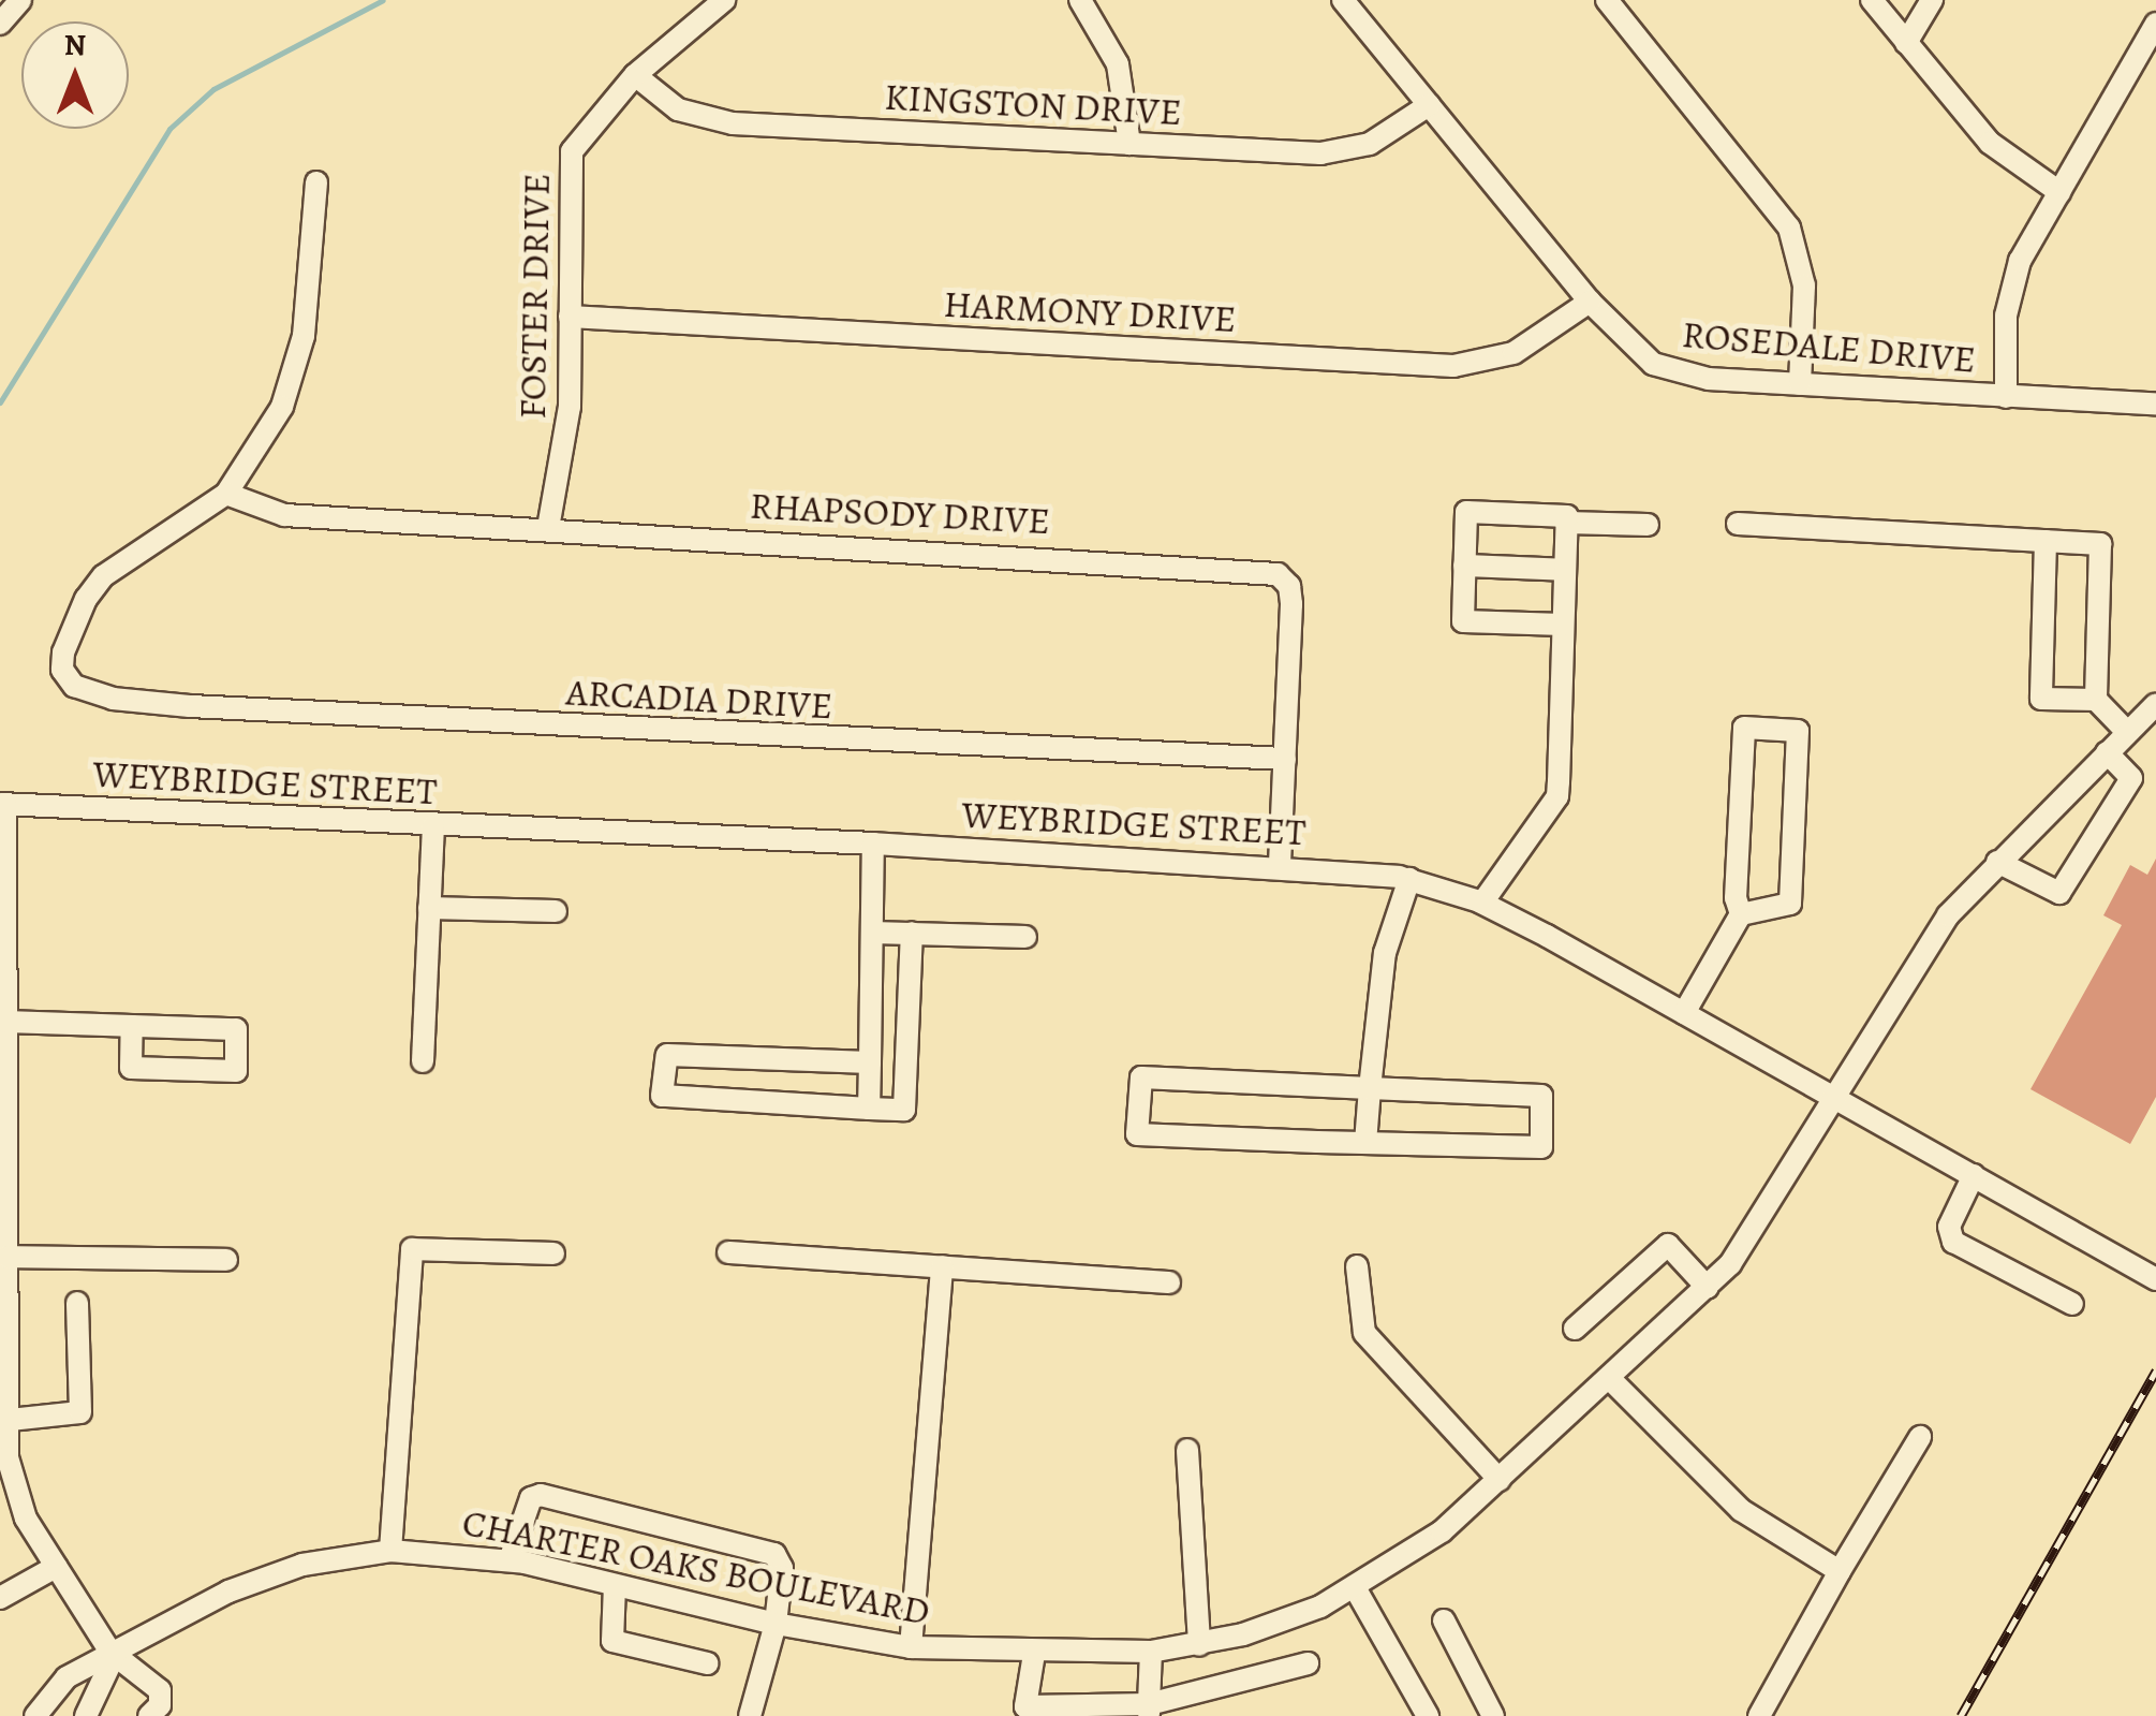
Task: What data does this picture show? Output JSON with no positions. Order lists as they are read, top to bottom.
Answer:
{
  "streets": {
    "street": [
      "KINGSTON DRIVE",
      "FOSTER DRIVE",
      "HARMONY DRIVE",
      "ROSEDALE DRIVE",
      "RHAPSODY DRIVE",
      "ARCADIA DRIVE",
      "WEYBRIDGE STREET",
      "CHARTER OAKS BOULEVARD"
    ]
  },
  "crossings": [
    ["KINGSTON DRIVE", "FOSTER DRIVE"],
    ["KINGSTON DRIVE", "ROSEDALE DRIVE"],
    ["FOSTER DRIVE", "HARMONY DRIVE"],
    ["FOSTER DRIVE", "RHAPSODY DRIVE"],
    ["HARMONY DRIVE", "ROSEDALE DRIVE"],
    ["RHAPSODY DRIVE", "ARCADIA DRIVE"],
    ["RHAPSODY DRIVE", "WEYBRIDGE STREET"],
    ["WEYBRIDGE STREET", "CHARTER OAKS BOULEVARD"]
  ],
  "north": "top"
}
